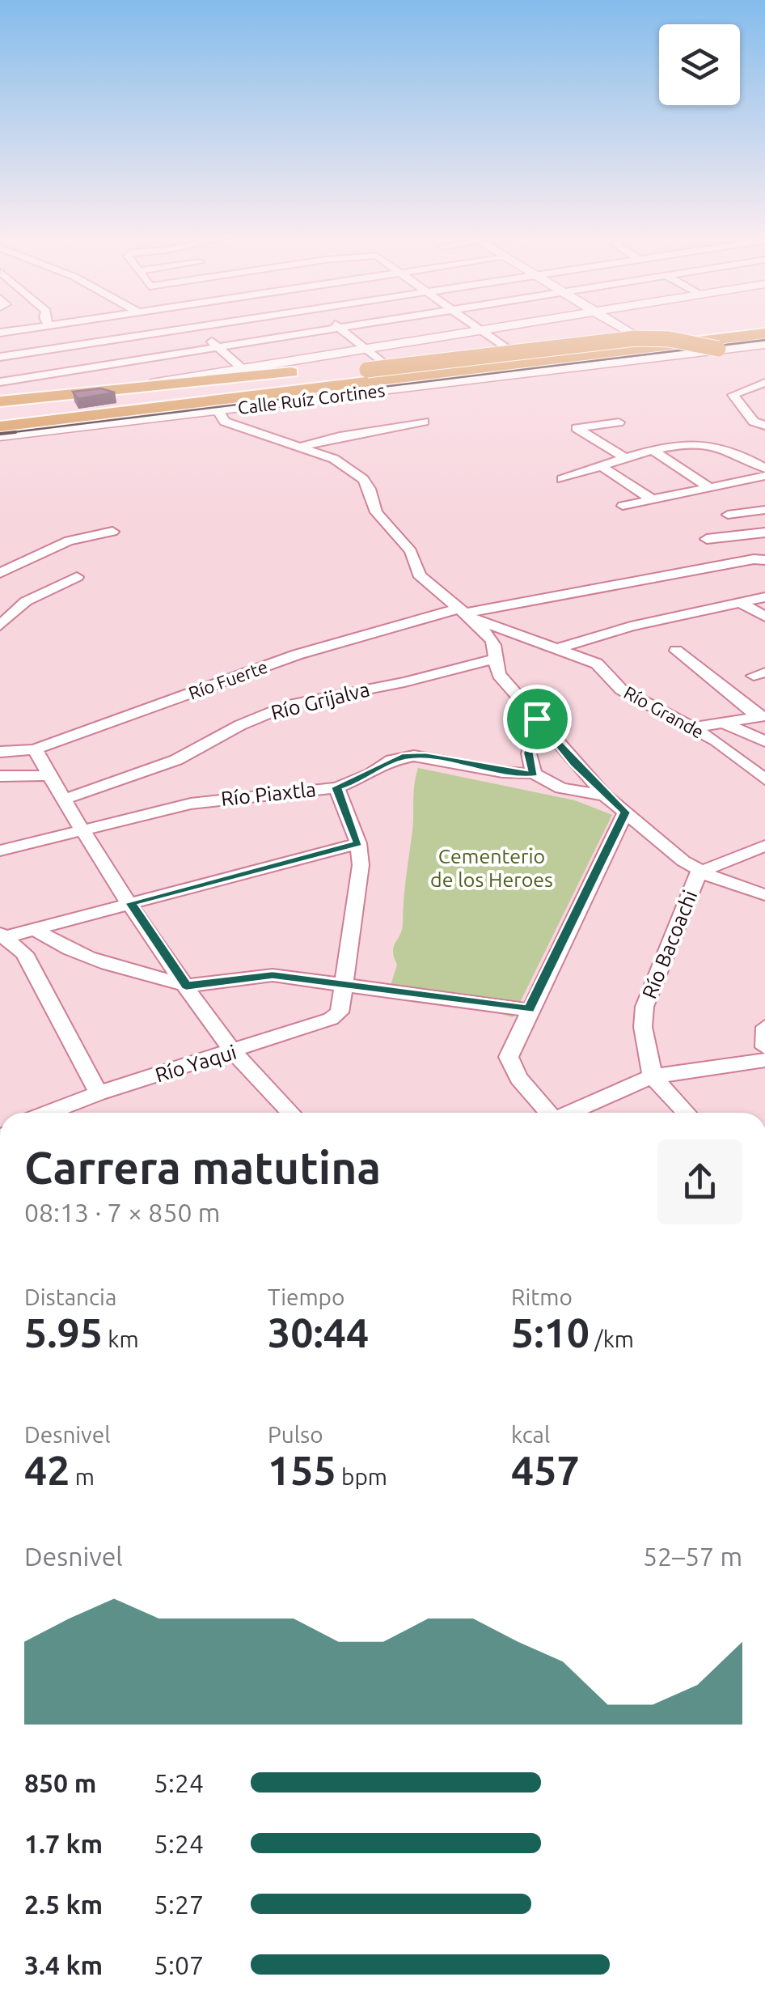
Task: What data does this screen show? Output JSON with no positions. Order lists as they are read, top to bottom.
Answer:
{
  "streets": {
    "street": [
      "Calle Ruíz Cortines",
      "Río Fuerte",
      "Río Grijalva",
      "Río Grande",
      "Río Piaxtla",
      "Río Bacoachi",
      "Río Yaqui"
    ]
  },
  "crossings": [
    ["Río Fuerte", "Río Grande"]
  ],
  "parks": ["Cementerio de los Heroes"],
  "page": {
    "heading": ["Carrera matutina", "08:13 · 7 × 850 m"],
    "stats": [
      ["Distancia", "5.95 km"],
      ["Tiempo", "30:44"],
      ["Ritmo", "5:10 /km"],
      ["Desnivel", "42 m"],
      ["Pulso", "155 bpm"],
      ["kcal", "457"]
    ],
    "chart": ["Desnivel", "52–57 m"],
    "list": [
      {
        "name": "850 m",
        "note": "5:24"
      },
      {
        "name": "1.7 km",
        "note": "5:24"
      },
      {
        "name": "2.5 km",
        "note": "5:27"
      },
      {
        "name": "3.4 km",
        "note": "5:07"
      }
    ]
  }
}
